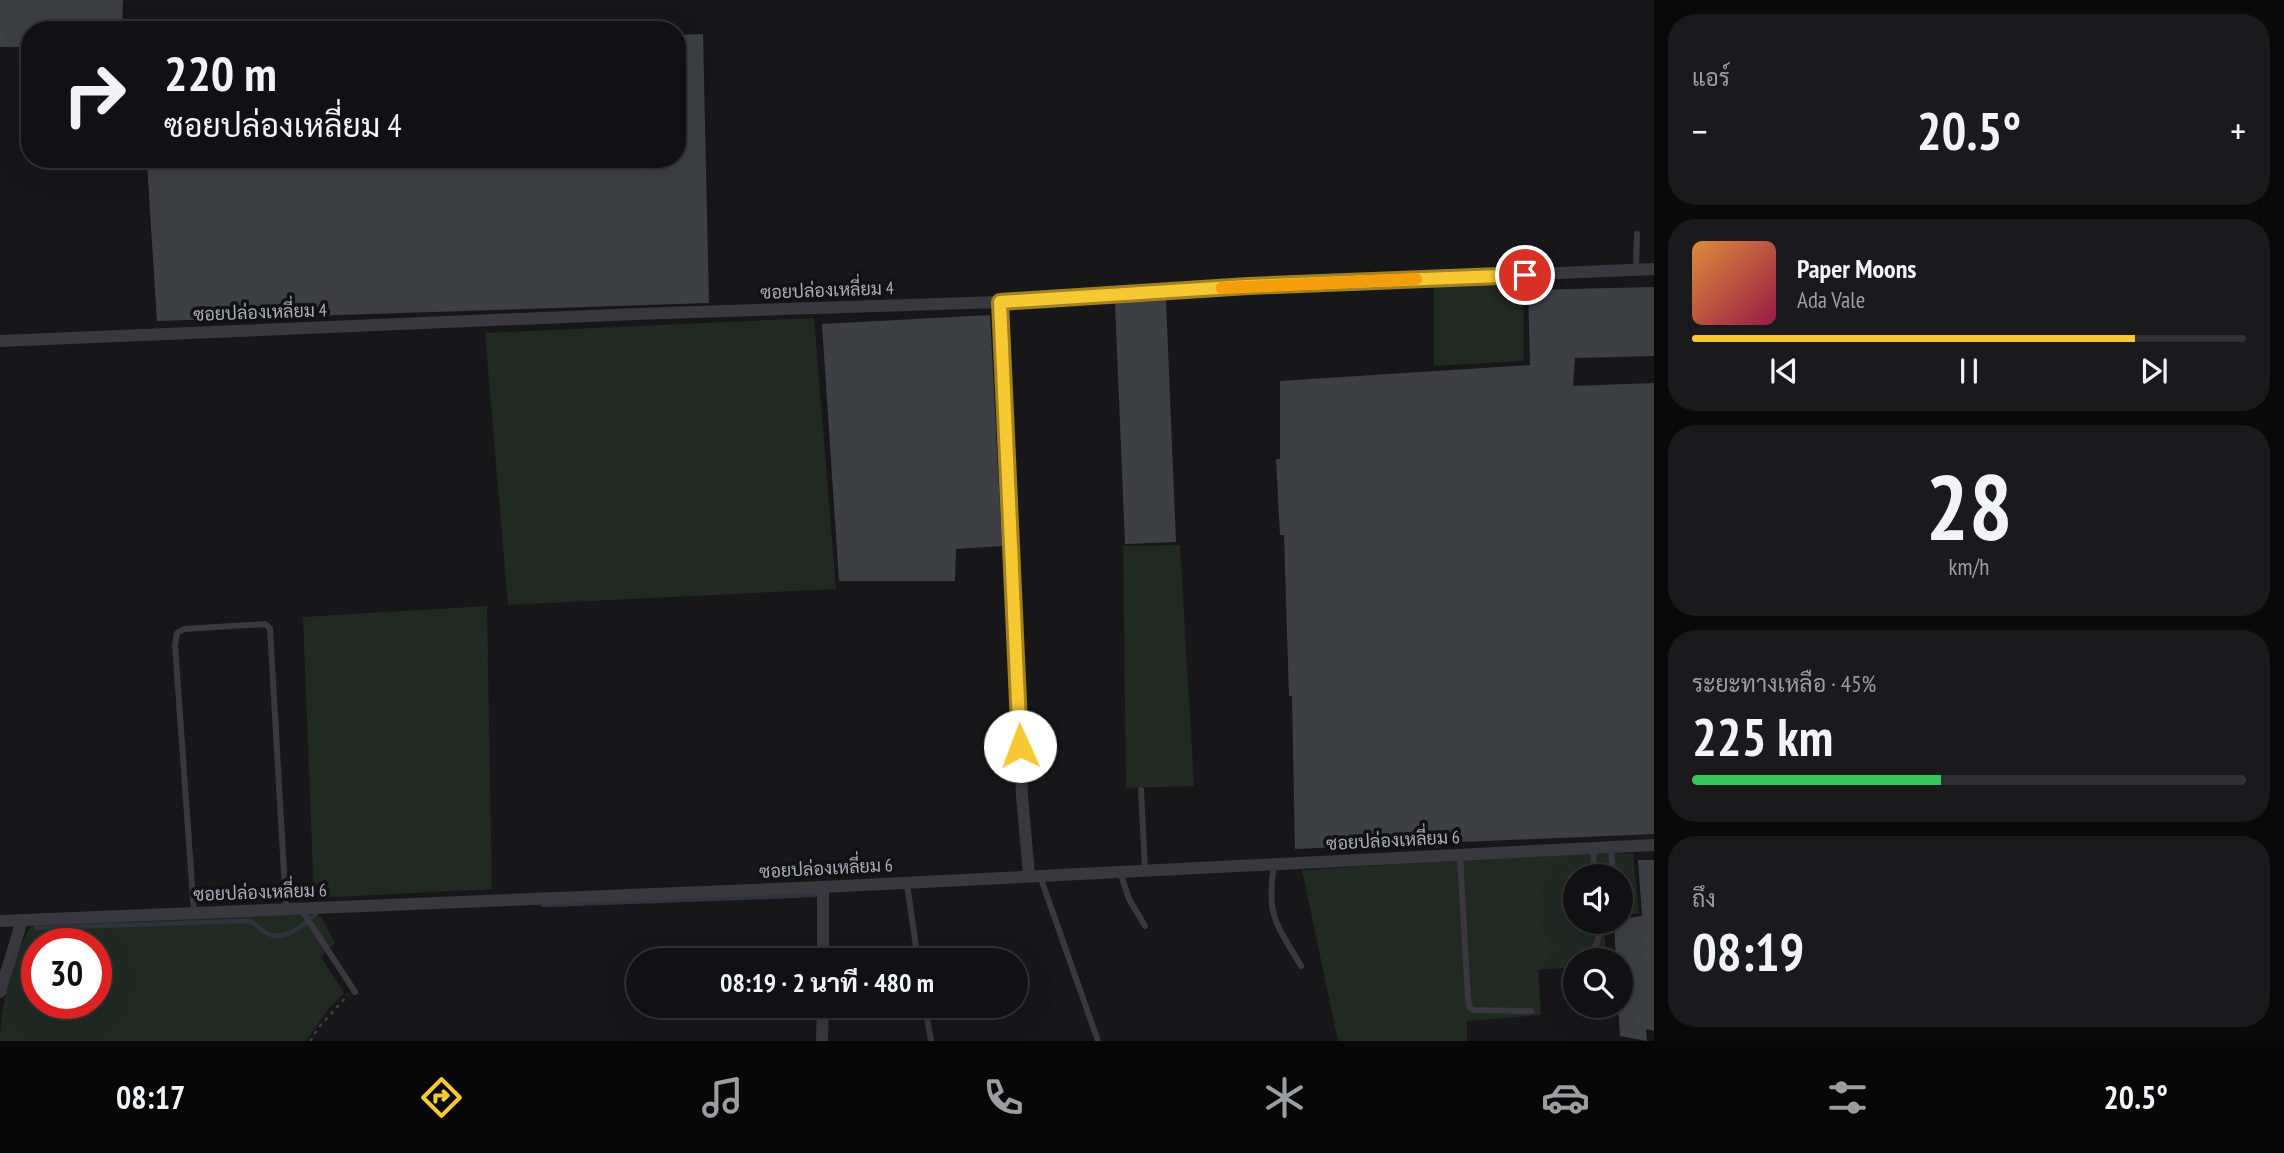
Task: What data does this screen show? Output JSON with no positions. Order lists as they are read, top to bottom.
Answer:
{
  "streets": {
    "street": ["ซอยปล่องเหลี่ยม 4", "ซอยปล่องเหลี่ยม 6"]
  },
  "page": {
    "tile": [
      "แอร์",
      ["28", "km/h"],
      ["ระยะทางเหลือ · 45%", "225 km"],
      ["ถึง", "08:19"]
    ],
    "turn": ["220 m", "ซอยปล่องเหลี่ยม 4"],
    "heat": ["−", "20.5°", "+"],
    "song": ["Paper Moons", "Ada Vale"],
    "limit": "30",
    "trip": "08:19 · 2 นาที · 480 m",
    "tabs": ["08:17", "20.5°"]
  }
}
